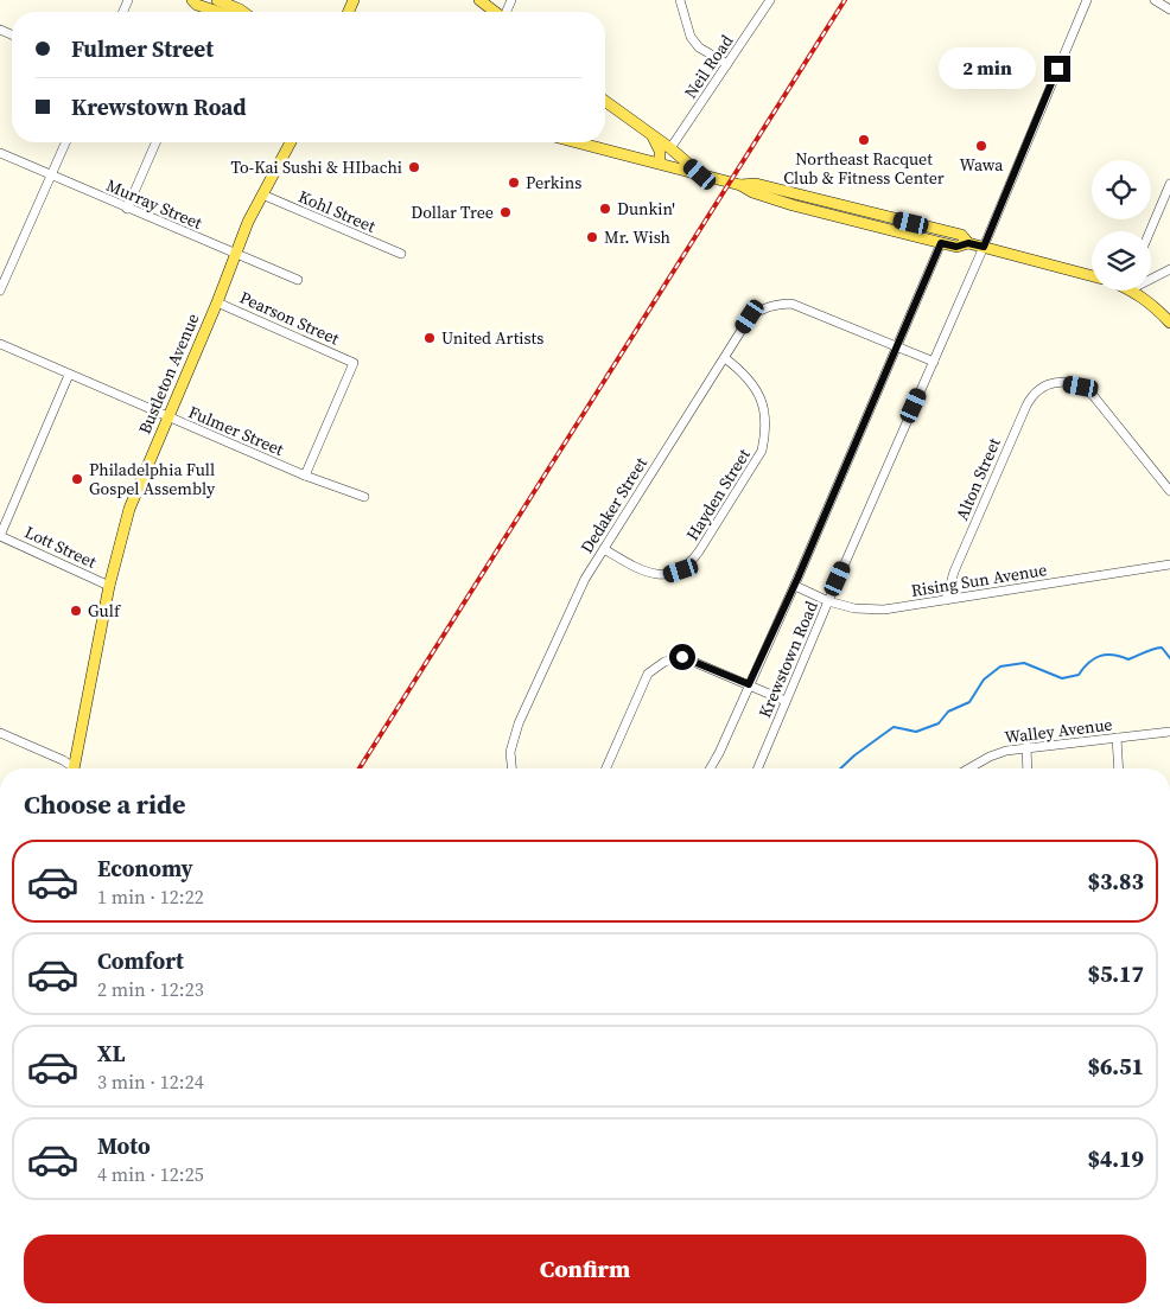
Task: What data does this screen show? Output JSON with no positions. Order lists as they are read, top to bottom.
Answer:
{
  "streets": {
    "main road": ["Bustleton Avenue"],
    "street": [
      "Neil Road",
      "Murray Street",
      "Kohl Street",
      "Pearson Street",
      "Fulmer Street",
      "Alton Street",
      "Hayden Street",
      "Dedaker Street",
      "Lott Street",
      "Rising Sun Avenue",
      "Krewstown Road",
      "Walley Avenue"
    ]
  },
  "crossings": [
    ["Murray Street", "Bustleton Avenue"],
    ["Kohl Street", "Bustleton Avenue"],
    ["Pearson Street", "Bustleton Avenue"],
    ["Pearson Street", "Fulmer Street"],
    ["Bustleton Avenue", "Fulmer Street"],
    ["Bustleton Avenue", "Lott Street"],
    ["Alton Street", "Rising Sun Avenue"],
    ["Hayden Street", "Dedaker Street"],
    ["Rising Sun Avenue", "Krewstown Road"]
  ],
  "places": [
    "Northeast Racquet Club & Fitness Center",
    "Wawa",
    "To-Kai Sushi & HIbachi",
    "Perkins",
    "Dunkin'",
    "Dollar Tree",
    "Mr. Wish",
    "United Artists",
    "Philadelphia Full Gospel Assembly",
    "Gulf"
  ],
  "page": {
    "banner": ["Fulmer Street", "Krewstown Road"],
    "bubble": "2 min",
    "heading": "Choose a ride",
    "list": [
      {
        "name": "Economy",
        "note": "1 min · 12:22",
        "value": "$3.83"
      },
      {
        "name": "Comfort",
        "note": "2 min · 12:23",
        "value": "$5.17"
      },
      {
        "name": "XL",
        "note": "3 min · 12:24",
        "value": "$6.51"
      },
      {
        "name": "Moto",
        "note": "4 min · 12:25",
        "value": "$4.19"
      }
    ],
    "buttons": "Confirm"
  }
}
